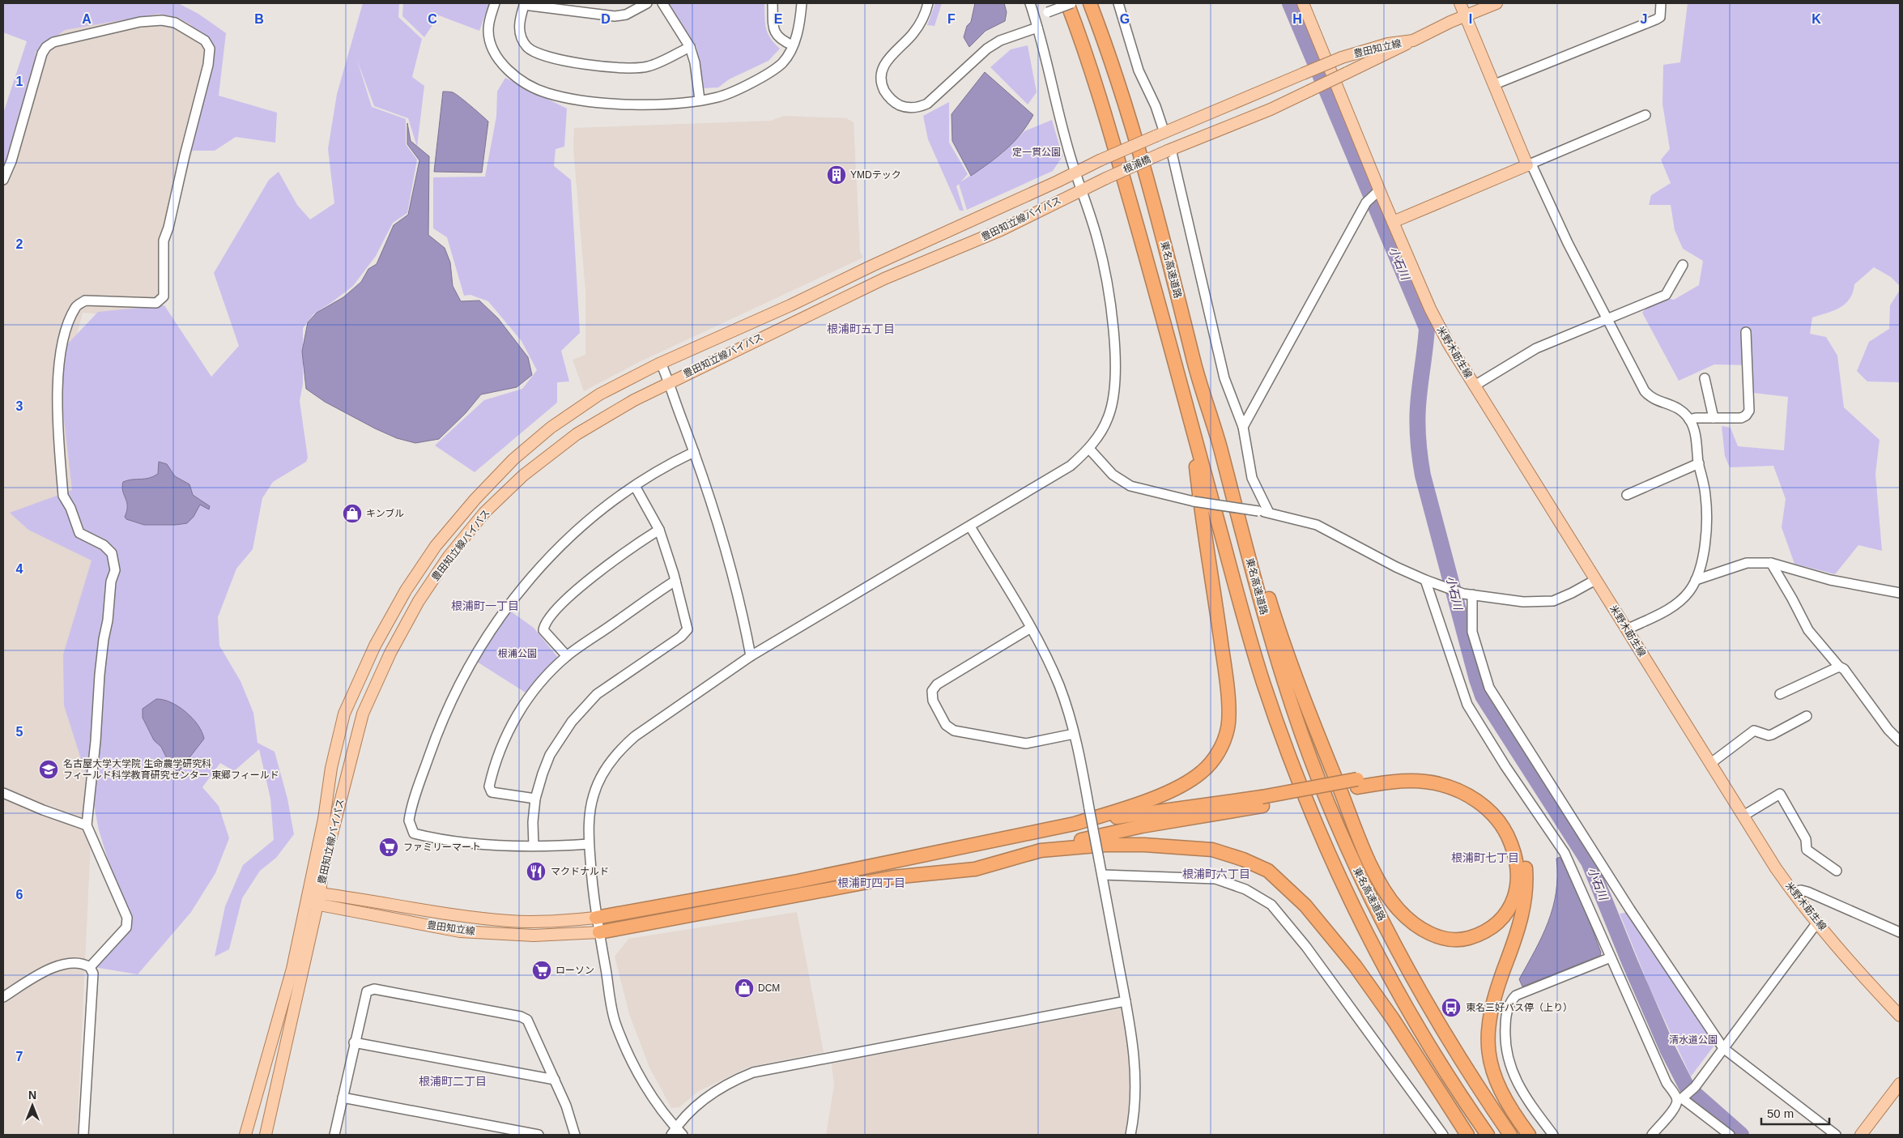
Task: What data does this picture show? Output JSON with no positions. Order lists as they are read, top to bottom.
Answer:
{
  "streets": {
    "highway": ["東名高速道路"],
    "main road": [
      "豊田知立線",
      "根浦橋",
      "豊田知立線バイパス",
      "米野木莇生線"
    ]
  },
  "crossings": [
    ["豊田知立線", "根浦橋"],
    ["豊田知立線", "豊田知立線バイパス"],
    ["根浦橋", "豊田知立線バイパス"]
  ],
  "districts": [
    "根浦町五丁目",
    "根浦町一丁目",
    "根浦町七丁目",
    "根浦町六丁目",
    "根浦町四丁目",
    "根浦町二丁目"
  ],
  "water": ["小石川"],
  "parks": ["定一貫公園", "根浦公園", "清水道公園"],
  "places": {
    "building": ["YMDテック"],
    "shop": ["キンブル", "DCM"],
    "school or university": ["名古屋大学大学院 生命農学研究科 フィールド科学教育研究センター 東郷フィールド"],
    "supermarket": ["ファミリーマート", "ローソン"],
    "restaurant": ["マクドナルド"],
    "bus stop": ["東名三好バス停（上り）"]
  },
  "scale_bar": "50 m",
  "north": "top",
  "grid": {
    "columns": [
      "A",
      "B",
      "C",
      "D",
      "E",
      "F",
      "G",
      "H",
      "I",
      "J",
      "K"
    ],
    "rows": [
      "1",
      "2",
      "3",
      "4",
      "5",
      "6",
      "7"
    ]
  }
}
